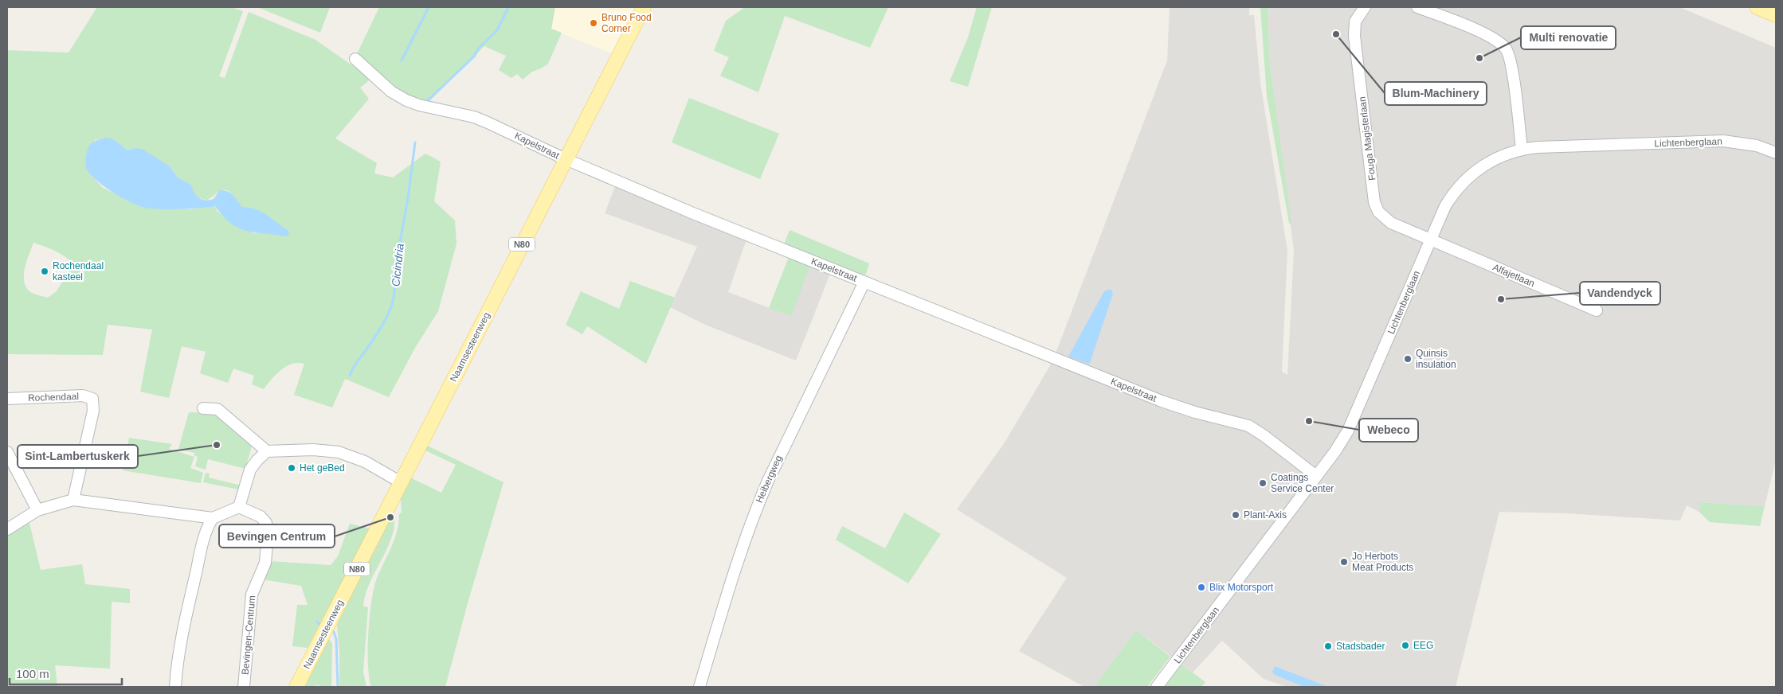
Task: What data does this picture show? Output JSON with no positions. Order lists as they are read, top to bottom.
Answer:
{
  "streets": {
    "main road": ["N80", "Naamsesteenweg"],
    "street": [
      "Fouga Magisterlaan",
      "Lichtenberglaan",
      "Kapelstraat",
      "Alfajetlaan",
      "Rochendaal",
      "Heibergweg",
      "Bevingen-Centrum"
    ]
  },
  "crossings": [
    ["Fouga Magisterlaan", "Lichtenberglaan"],
    ["Fouga Magisterlaan", "Alfajetlaan"],
    ["Lichtenberglaan", "Kapelstraat"],
    ["Lichtenberglaan", "Alfajetlaan"],
    ["Kapelstraat", "Naamsesteenweg"],
    ["Kapelstraat", "Heibergweg"]
  ],
  "water": ["Cicindria"],
  "places": [
    "Bruno Food Corner",
    "Blum-Machinery",
    "Multi renovatie",
    "Rochendaal kasteel",
    "Vandendyck",
    "Quinsis insulation",
    "Webeco",
    "Sint-Lambertuskerk",
    "Het geBed",
    "Coatings Service Center",
    "Plant-Axis",
    "Bevingen Centrum",
    "Jo Herbots Meat Products",
    "Blix Motorsport",
    "EEG",
    "Stadsbader"
  ],
  "scale_bar": "100 m"
}
